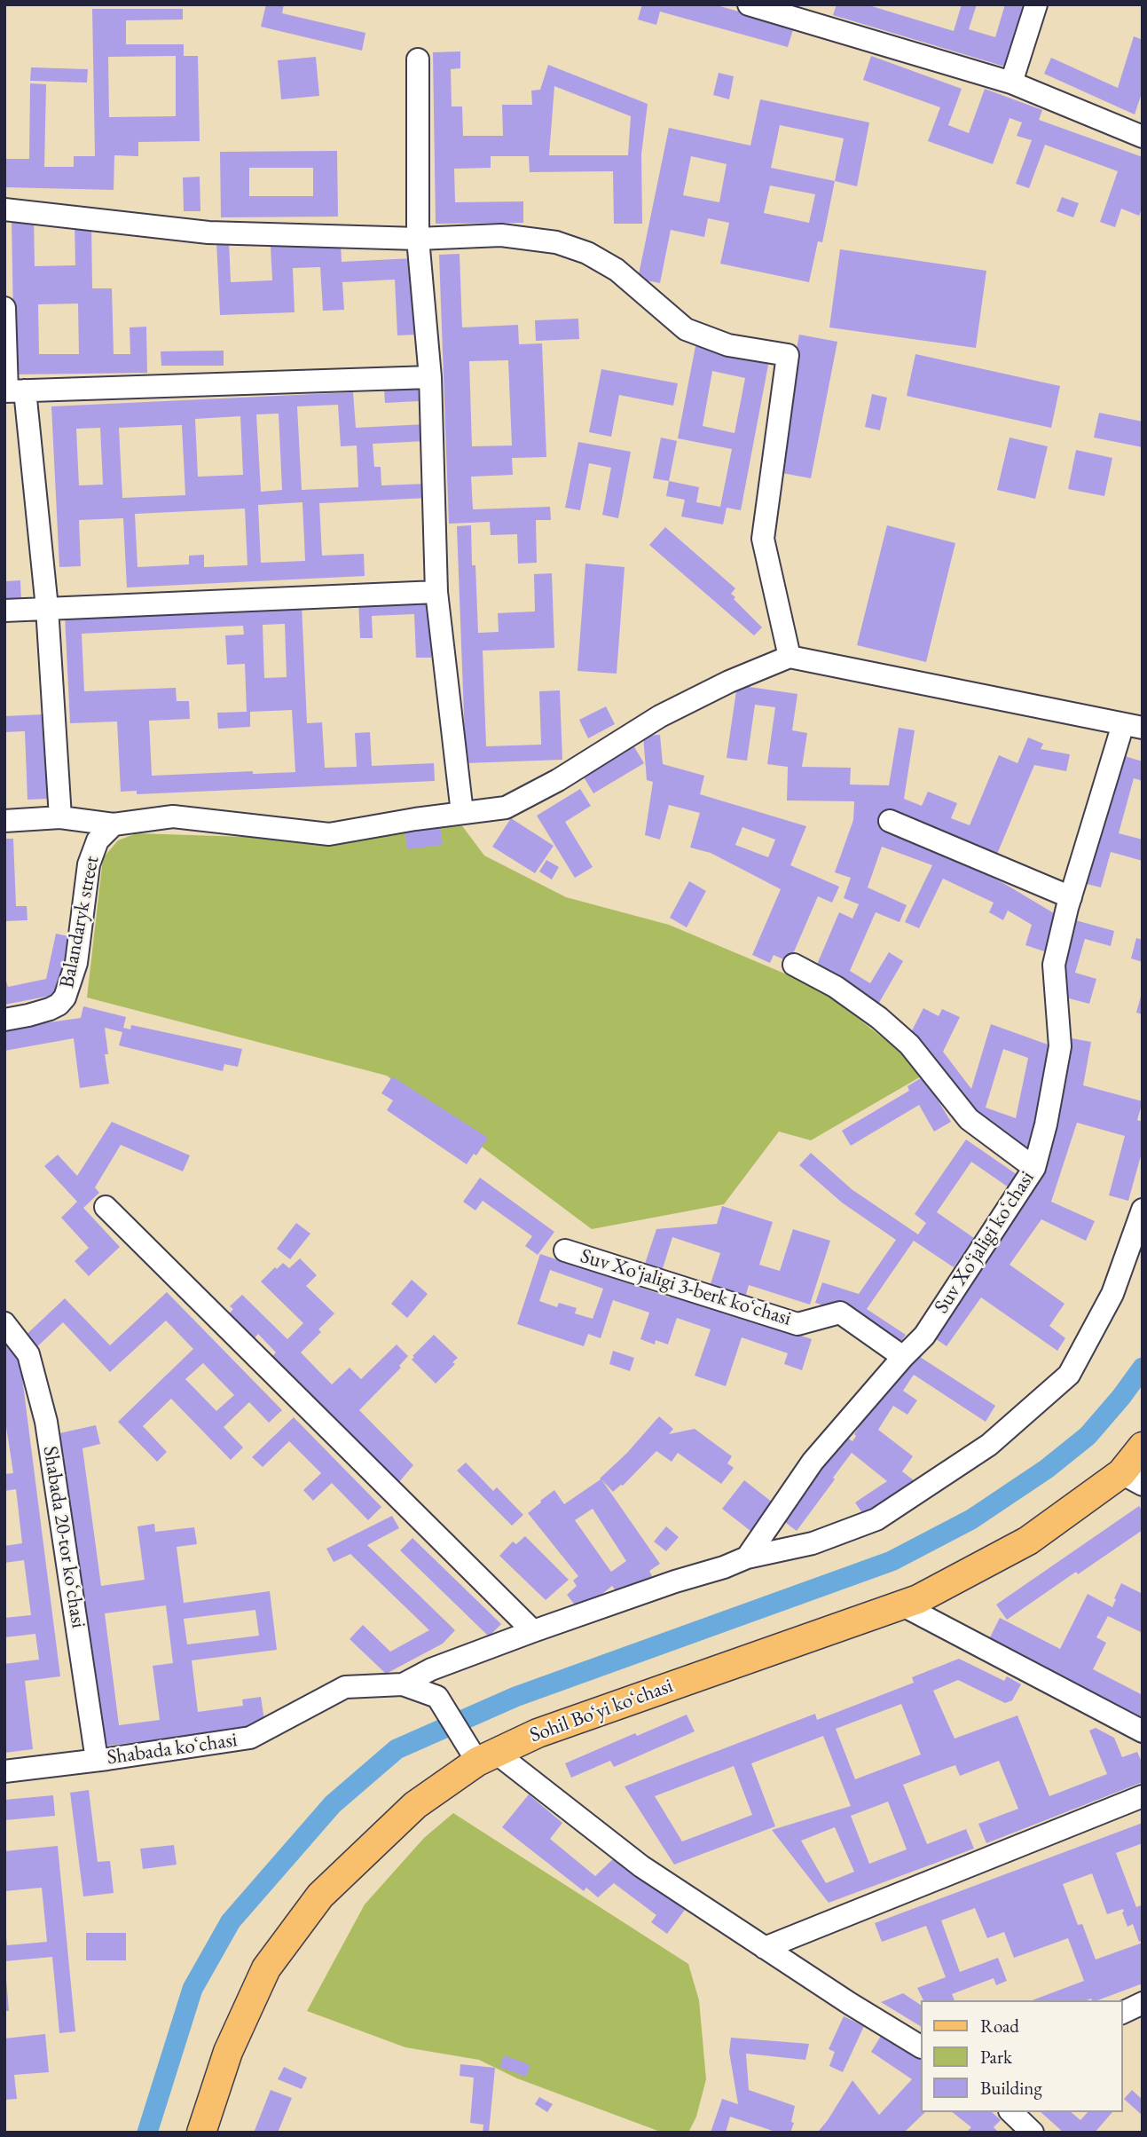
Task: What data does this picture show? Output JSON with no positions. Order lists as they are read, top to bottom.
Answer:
{
  "streets": {
    "main road": ["Sohil Boʻyi koʻchasi"],
    "street": [
      "Balandaryk street",
      "Suv Xoʻjaligi koʻchasi",
      "Suv Xoʻjaligi 3-berk koʻchasi",
      "Shabada 20-tor koʻchasi",
      "Shabada koʻchasi"
    ]
  },
  "crossings": [
    ["Suv Xoʻjaligi koʻchasi", "Suv Xoʻjaligi 3-berk koʻchasi"],
    ["Shabada 20-tor koʻchasi", "Shabada koʻchasi"],
    ["Sohil Boʻyi koʻchasi", "Shabada koʻchasi"]
  ],
  "legend": ["Road", "Park", "Building"]
}
